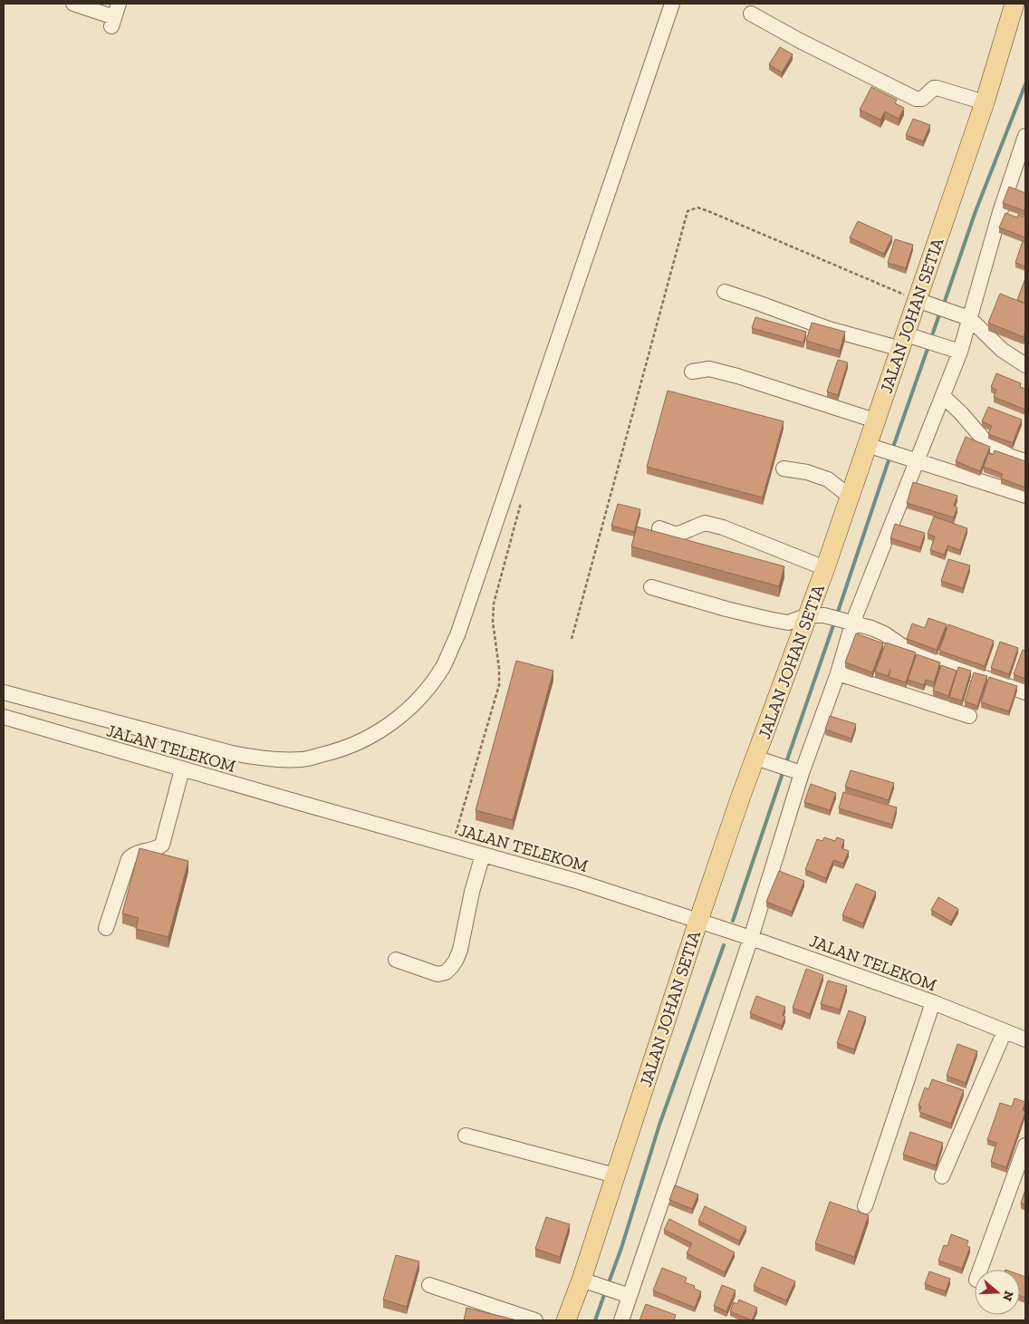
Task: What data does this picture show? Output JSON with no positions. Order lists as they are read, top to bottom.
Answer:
{
  "streets": {
    "main road": ["JALAN JOHAN SETIA"],
    "street": ["JALAN TELEKOM"]
  },
  "crossings": [
    ["JALAN JOHAN SETIA", "JALAN TELEKOM"]
  ],
  "north": "right"
}
